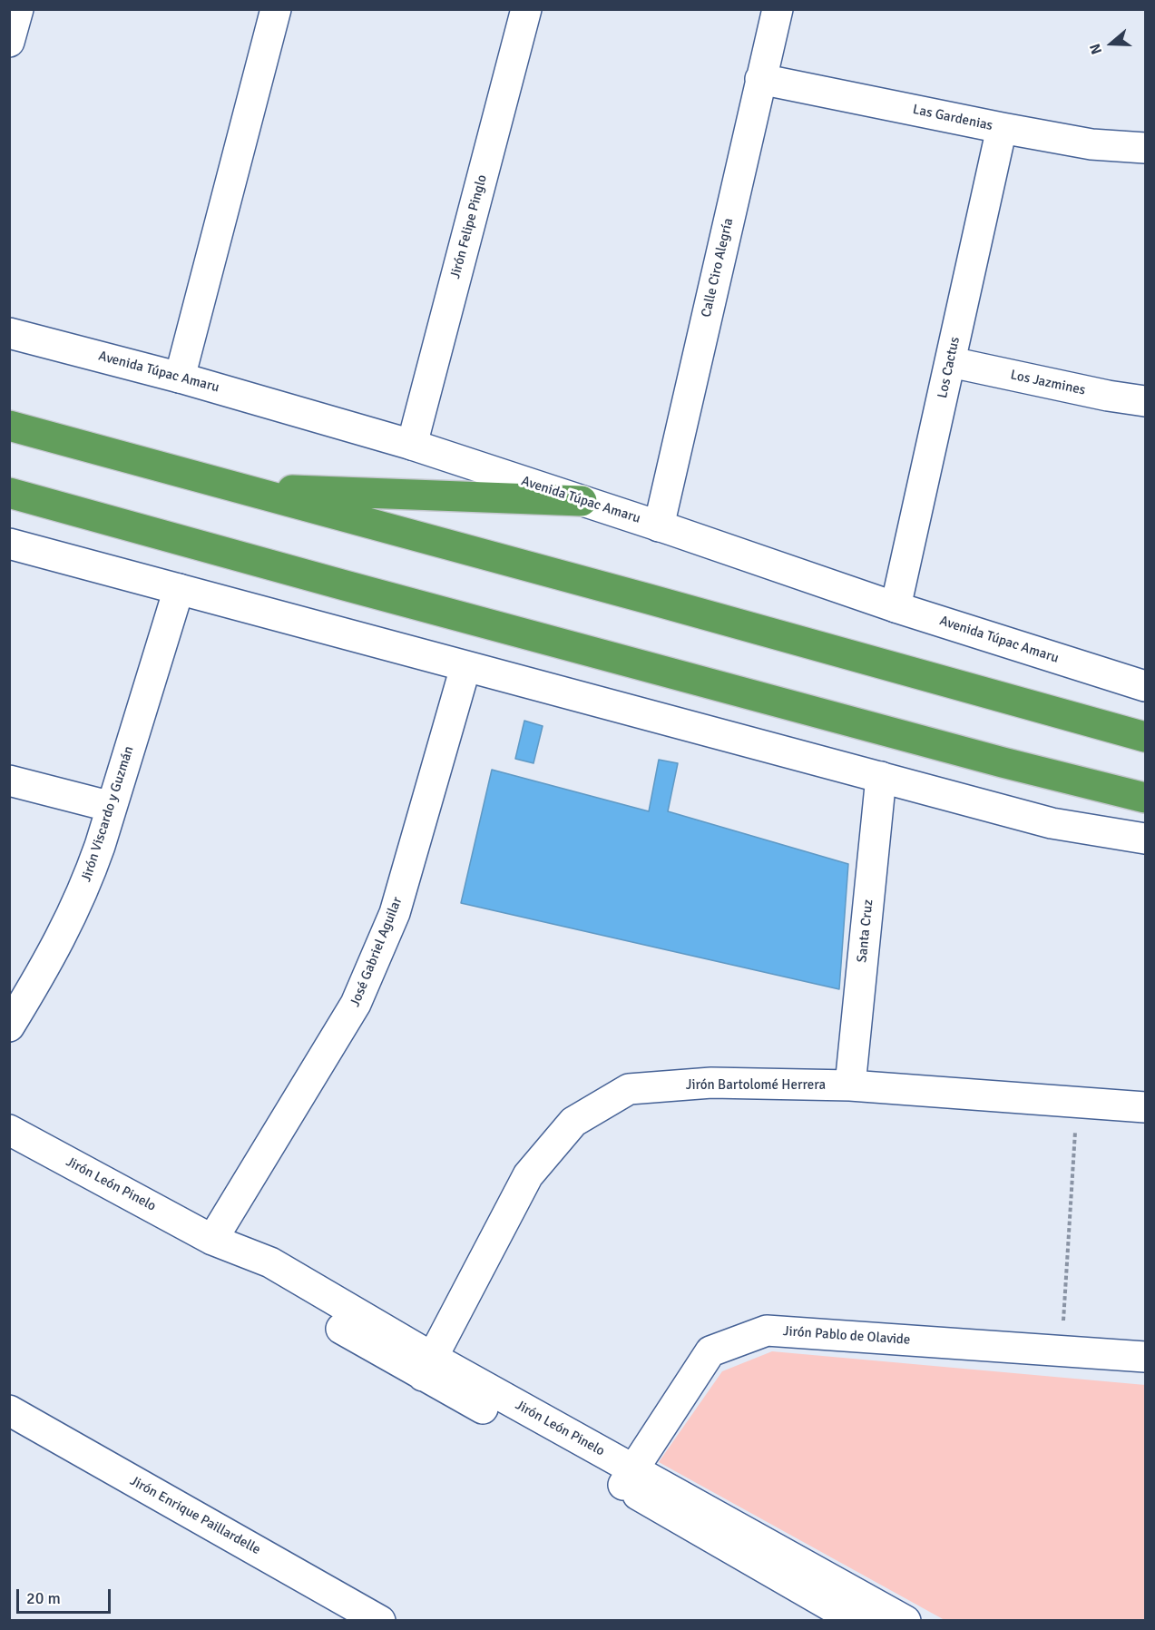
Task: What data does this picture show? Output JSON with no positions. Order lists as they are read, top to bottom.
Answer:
{
  "streets": {
    "street": [
      "Las Gardenias",
      "Jirón Felipe Pinglo",
      "Calle Ciro Alegría",
      "Los Cactus",
      "Avenida Túpac Amaru",
      "Los Jazmines",
      "Jirón Viscardo y Guzmán",
      "Santa Cruz",
      "José Gabriel Aguilar",
      "Jirón Bartolomé Herrera",
      "Jirón León Pinelo",
      "Jirón Pablo de Olavide",
      "Jirón Enrique Paillardelle"
    ]
  },
  "crossings": [
    ["Las Gardenias", "Calle Ciro Alegría"],
    ["Las Gardenias", "Los Cactus"],
    ["Jirón Felipe Pinglo", "Avenida Túpac Amaru"],
    ["Calle Ciro Alegría", "Avenida Túpac Amaru"],
    ["Los Cactus", "Avenida Túpac Amaru"],
    ["Los Cactus", "Los Jazmines"],
    ["Santa Cruz", "Jirón Bartolomé Herrera"],
    ["José Gabriel Aguilar", "Jirón León Pinelo"],
    ["Jirón Bartolomé Herrera", "Jirón León Pinelo"],
    ["Jirón León Pinelo", "Jirón Pablo de Olavide"]
  ],
  "scale_bar": "20 m",
  "north": "left"
}
